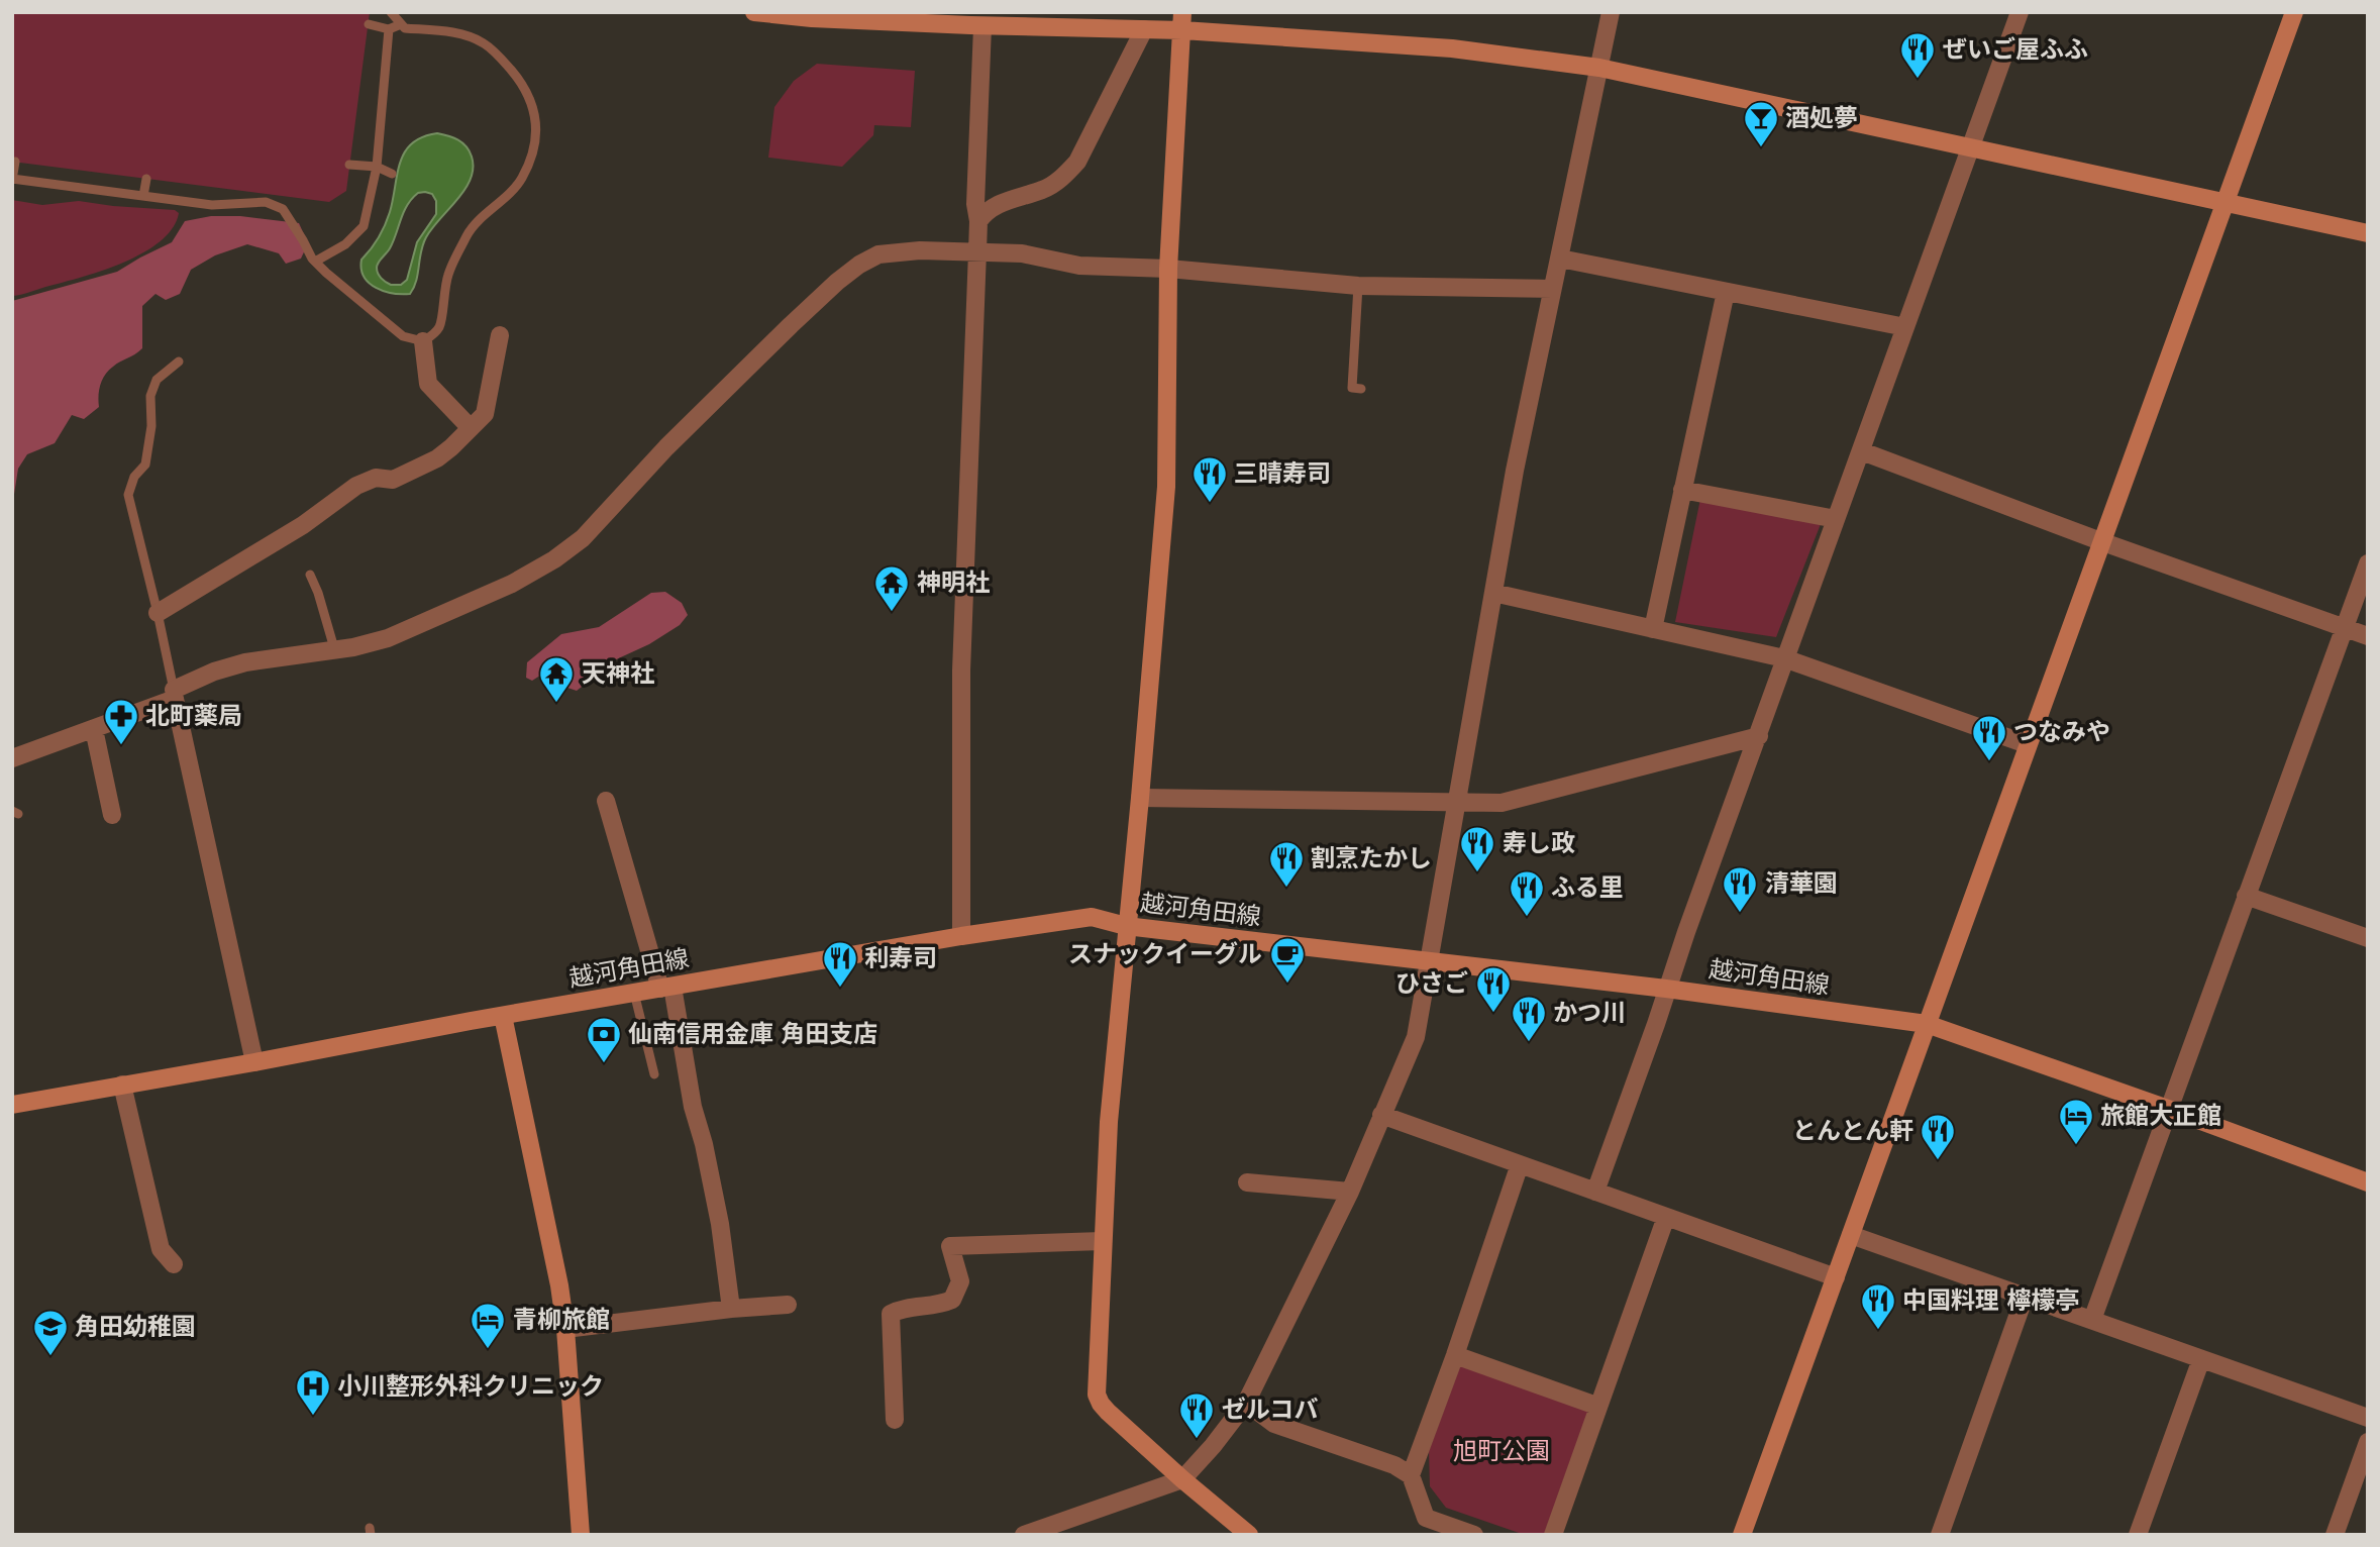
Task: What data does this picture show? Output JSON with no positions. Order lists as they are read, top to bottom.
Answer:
{
  "streets": {
    "street": ["越河角田線"]
  },
  "parks": ["旭町公園"],
  "places": {
    "restaurant": [
      "ぜいご屋ふふ",
      "三晴寿司",
      "つなみや",
      "寿し政",
      "割烹たかし",
      "清華園",
      "ふる里",
      "利寿司",
      "ひさご",
      "かつ川",
      "とんとん軒",
      "中国料理 檸檬亭",
      "ゼルコバ"
    ],
    "bar": ["酒処夢"],
    "temple": ["神明社", "天神社"],
    "pharmacy": ["北町薬局"],
    "cafe": ["スナックイーグル"],
    "bank": ["仙南信用金庫 角田支店"],
    "hotel": ["旅館大正館", "青柳旅館"],
    "school or university": ["角田幼稚園"],
    "hospital": ["小川整形外科クリニック"]
  }
}
